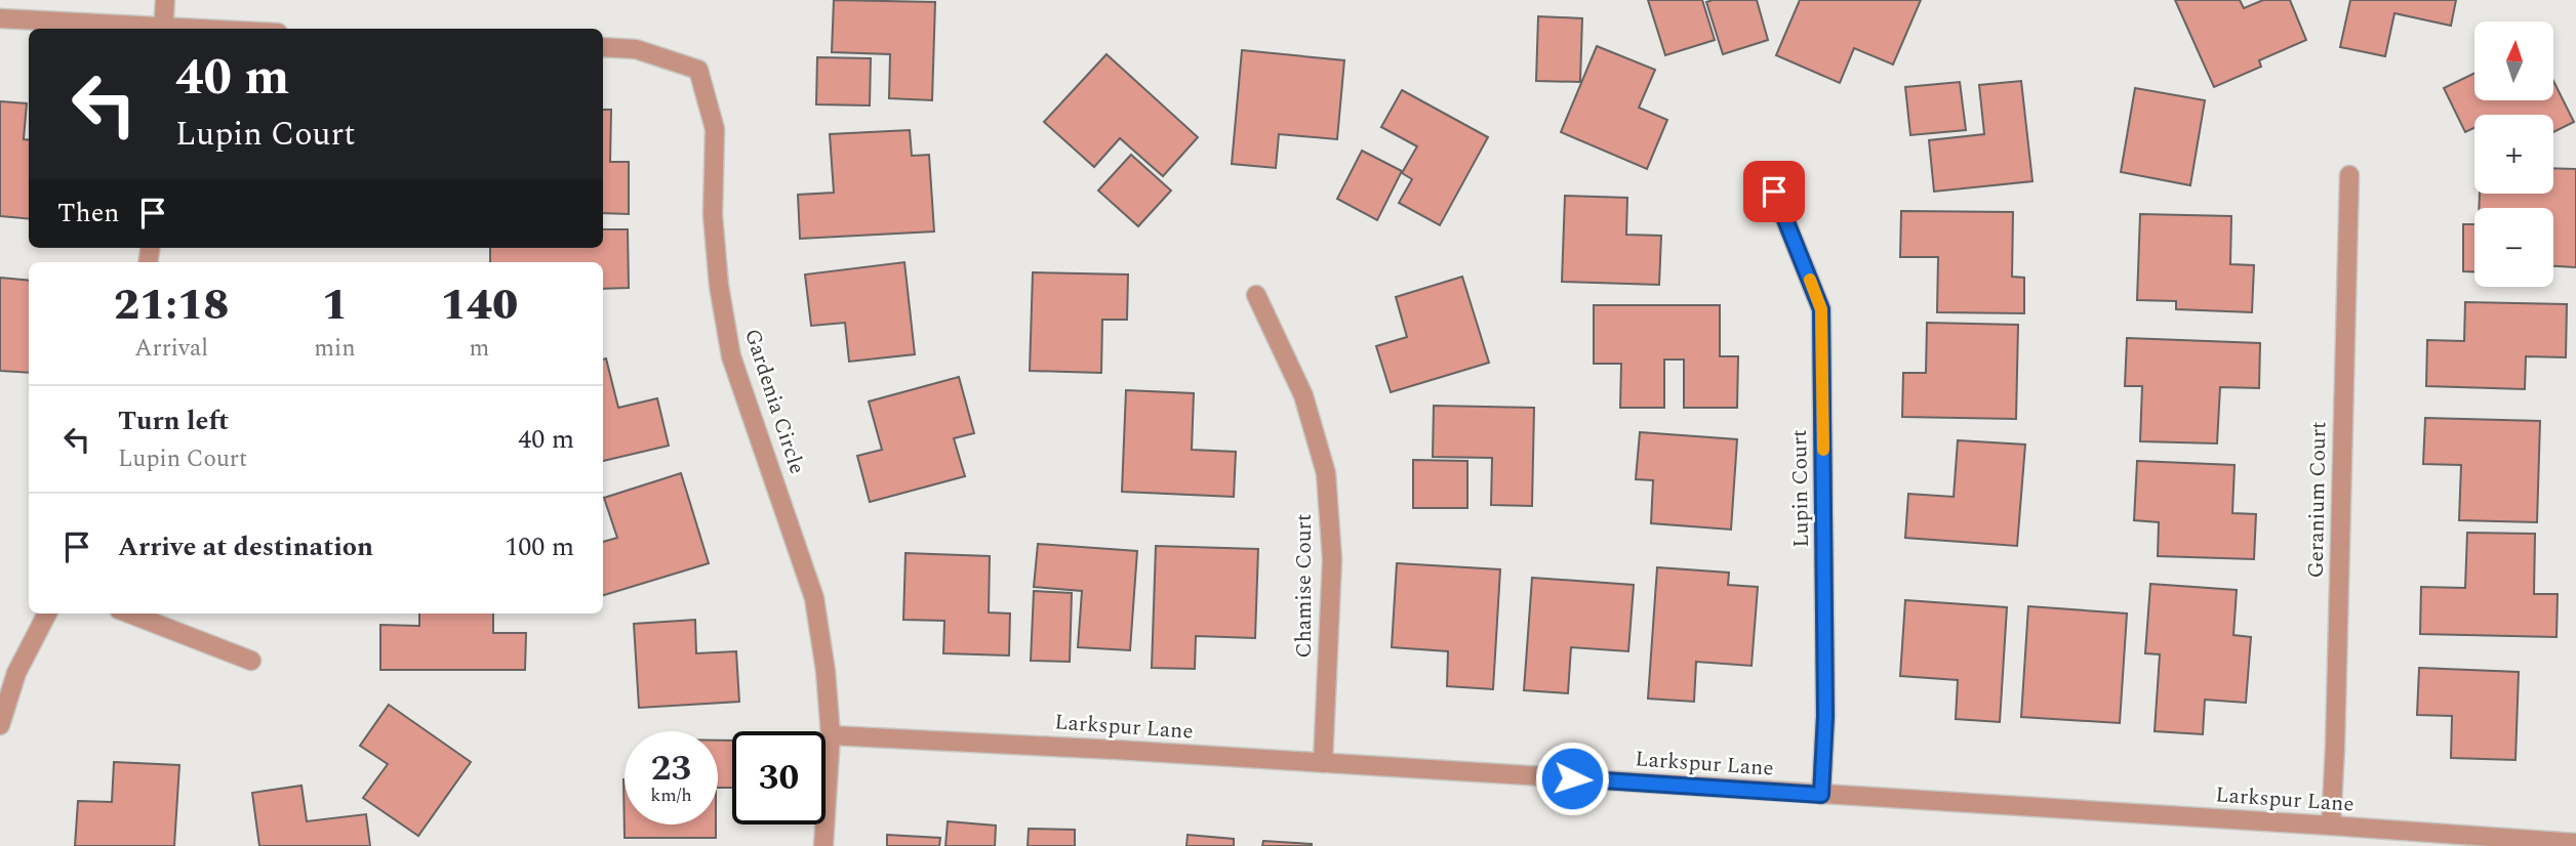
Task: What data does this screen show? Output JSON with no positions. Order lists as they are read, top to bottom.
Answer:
{
  "streets": {
    "street": [
      "Gardenia Circle",
      "Lupin Court",
      "Geranium Court",
      "Chamise Court",
      "Larkspur Lane"
    ]
  },
  "crossings": [
    ["Gardenia Circle", "Larkspur Lane"],
    ["Lupin Court", "Larkspur Lane"],
    ["Geranium Court", "Larkspur Lane"],
    ["Chamise Court", "Larkspur Lane"]
  ],
  "north": "top",
  "page": {
    "map_buttons": ["+", "−"],
    "turn": ["40 m", "Lupin Court"],
    "then": "Then",
    "eta": [
      "21:18",
      "Arrival",
      "1",
      "min",
      "140",
      "m"
    ],
    "list": [
      {
        "name": "Turn left",
        "note": "Lupin Court",
        "value": "40 m"
      },
      {
        "name": "Arrive at destination",
        "value": "100 m"
      }
    ],
    "speed": "23 km/h",
    "limit": "30"
  }
}
